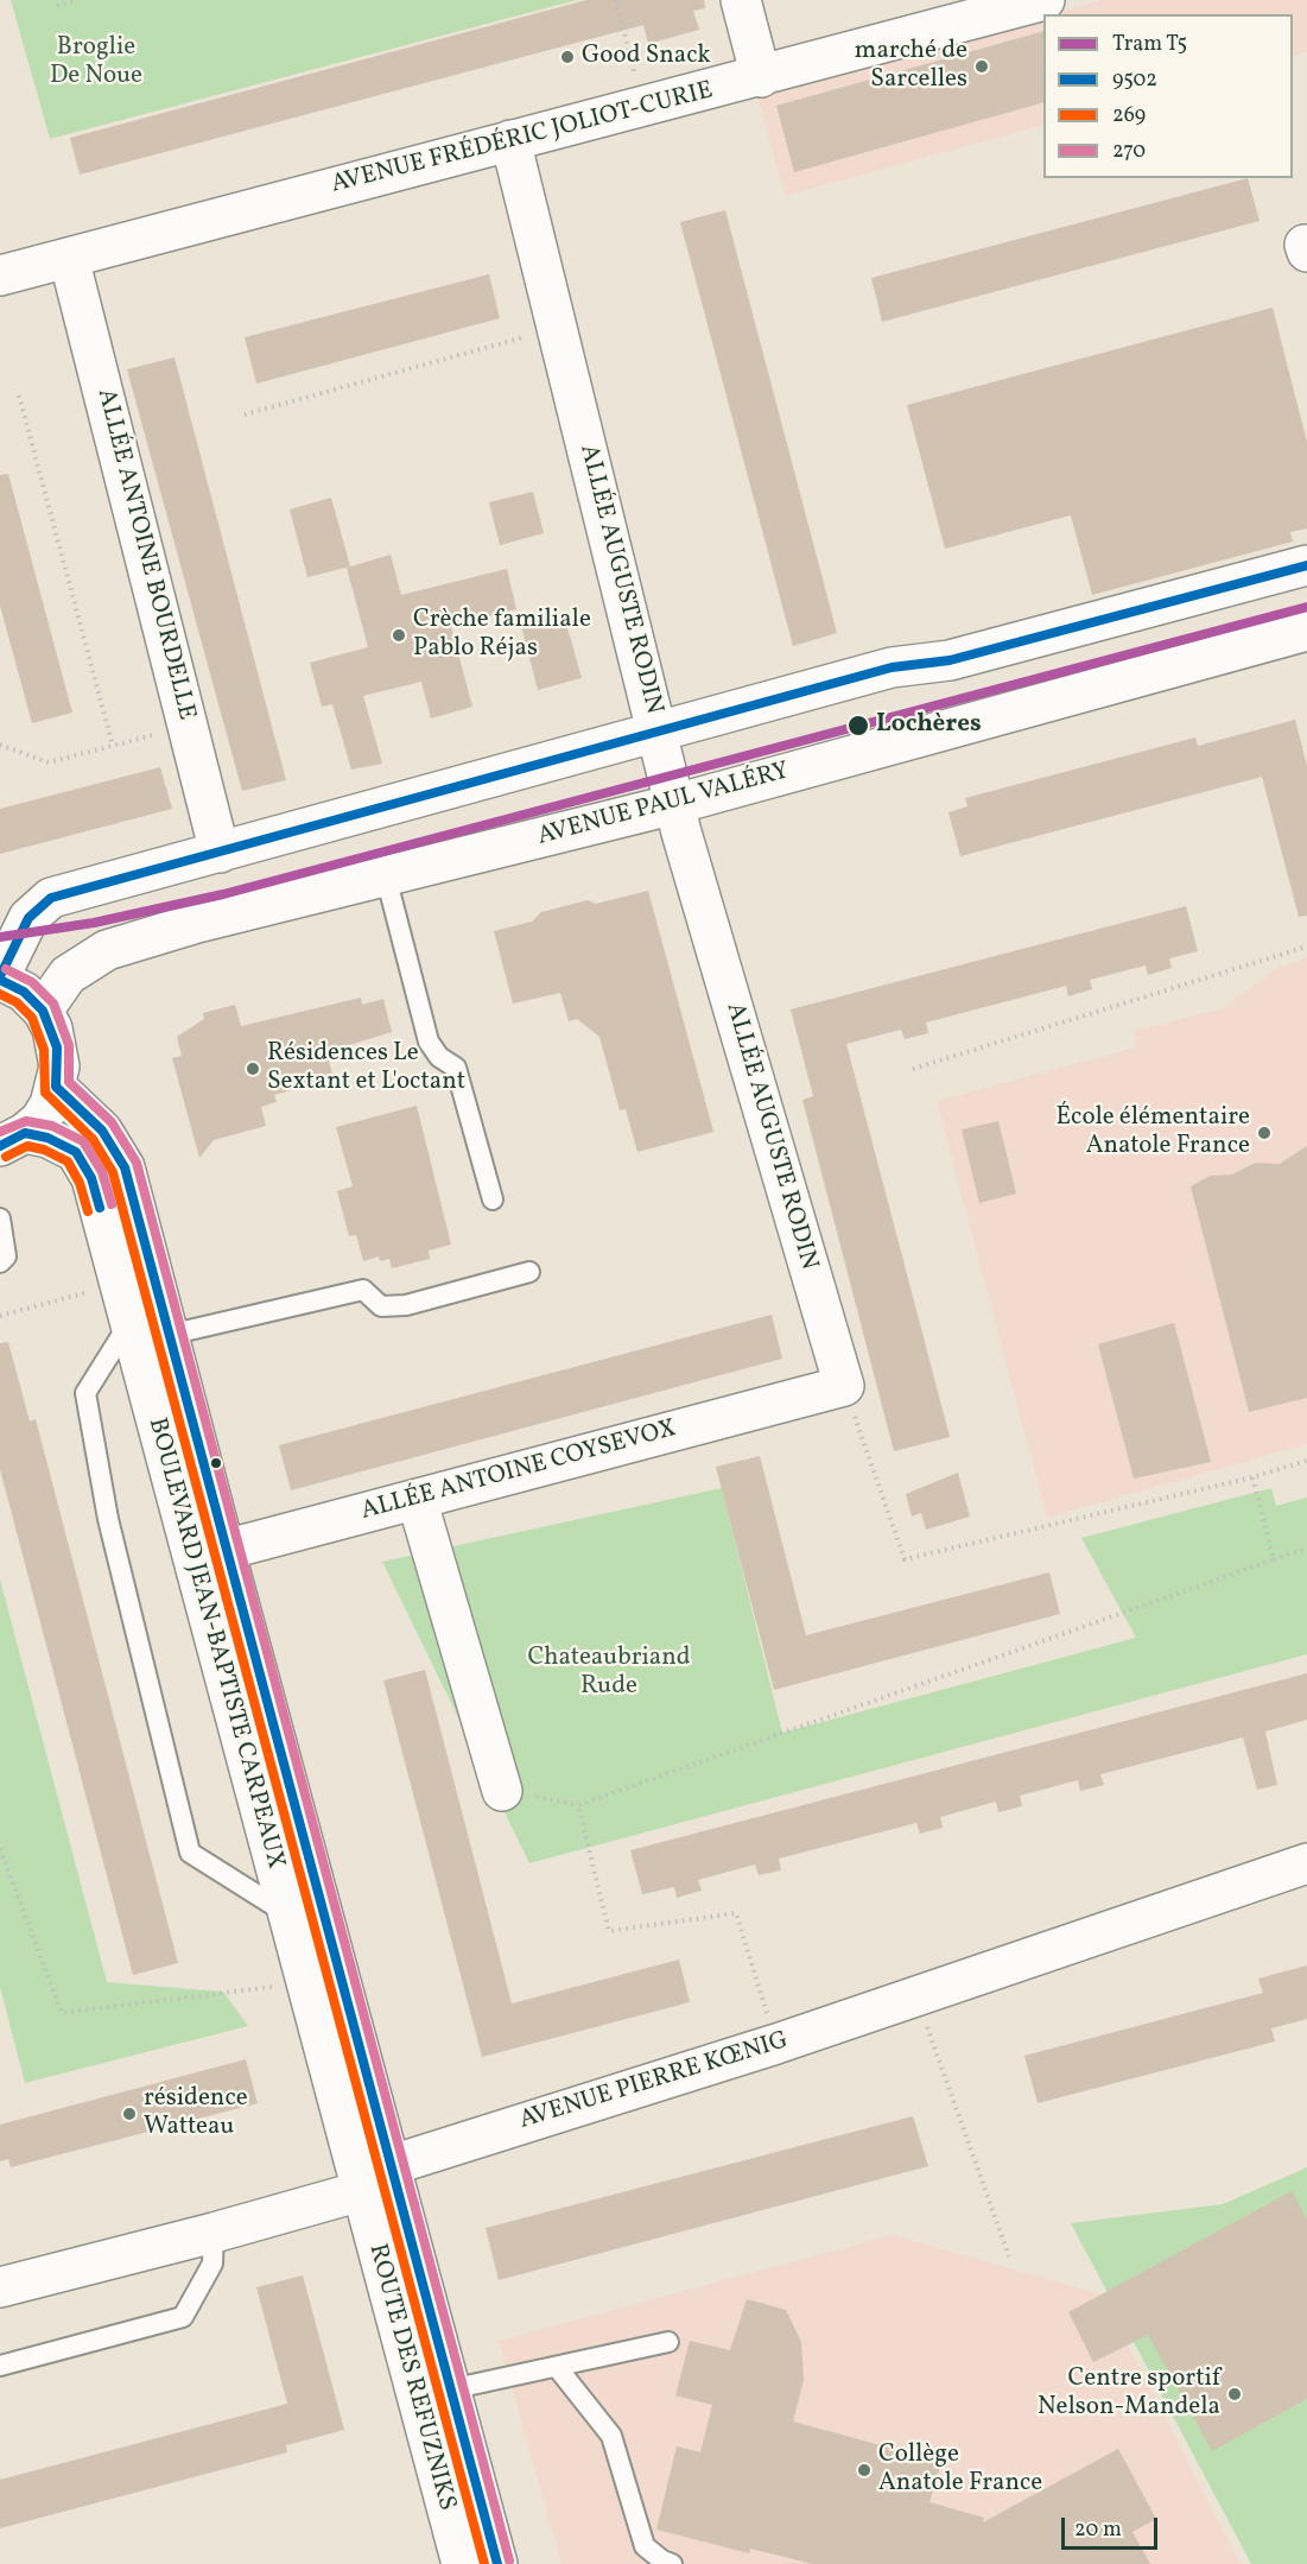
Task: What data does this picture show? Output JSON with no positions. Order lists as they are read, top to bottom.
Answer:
{
  "streets": {
    "street": [
      "AVENUE FRÉDÉRIC JOLIOT-CURIE",
      "ALLÉE ANTOINE BOURDELLE",
      "ALLÉE AUGUSTE RODIN",
      "AVENUE PAUL VALÉRY",
      "ALLÉE ANTOINE COYSEVOX",
      "BOULEVARD JEAN-BAPTISTE CARPEAUX",
      "AVENUE PIERRE KŒNIG",
      "ROUTE DES REFUZNIKS"
    ]
  },
  "crossings": [
    ["AVENUE FRÉDÉRIC JOLIOT-CURIE", "ALLÉE ANTOINE BOURDELLE"],
    ["AVENUE FRÉDÉRIC JOLIOT-CURIE", "ALLÉE AUGUSTE RODIN"],
    ["ALLÉE AUGUSTE RODIN", "AVENUE PAUL VALÉRY"],
    ["ALLÉE AUGUSTE RODIN", "ALLÉE ANTOINE COYSEVOX"],
    ["ALLÉE ANTOINE COYSEVOX", "BOULEVARD JEAN-BAPTISTE CARPEAUX"],
    ["BOULEVARD JEAN-BAPTISTE CARPEAUX", "AVENUE PIERRE KŒNIG"],
    ["BOULEVARD JEAN-BAPTISTE CARPEAUX", "ROUTE DES REFUZNIKS"],
    ["AVENUE PIERRE KŒNIG", "ROUTE DES REFUZNIKS"]
  ],
  "parks": ["Broglie De Noue", "Chateaubriand Rude"],
  "places": [
    "Good Snack",
    "marché de Sarcelles",
    "Crèche familiale Pablo Réjas",
    "Lochères",
    "Résidences Le Sextant et L'octant",
    "École élémentaire Anatole France",
    "résidence Watteau",
    "Centre sportif Nelson-Mandela",
    "Collège Anatole France"
  ],
  "lines": [
    "transit line 9502",
    "tram line T5",
    "transit line 270",
    "transit line 269"
  ],
  "legend": [
    "Tram T5",
    "9502",
    "269",
    "270"
  ],
  "scale_bar": "20 m"
}
